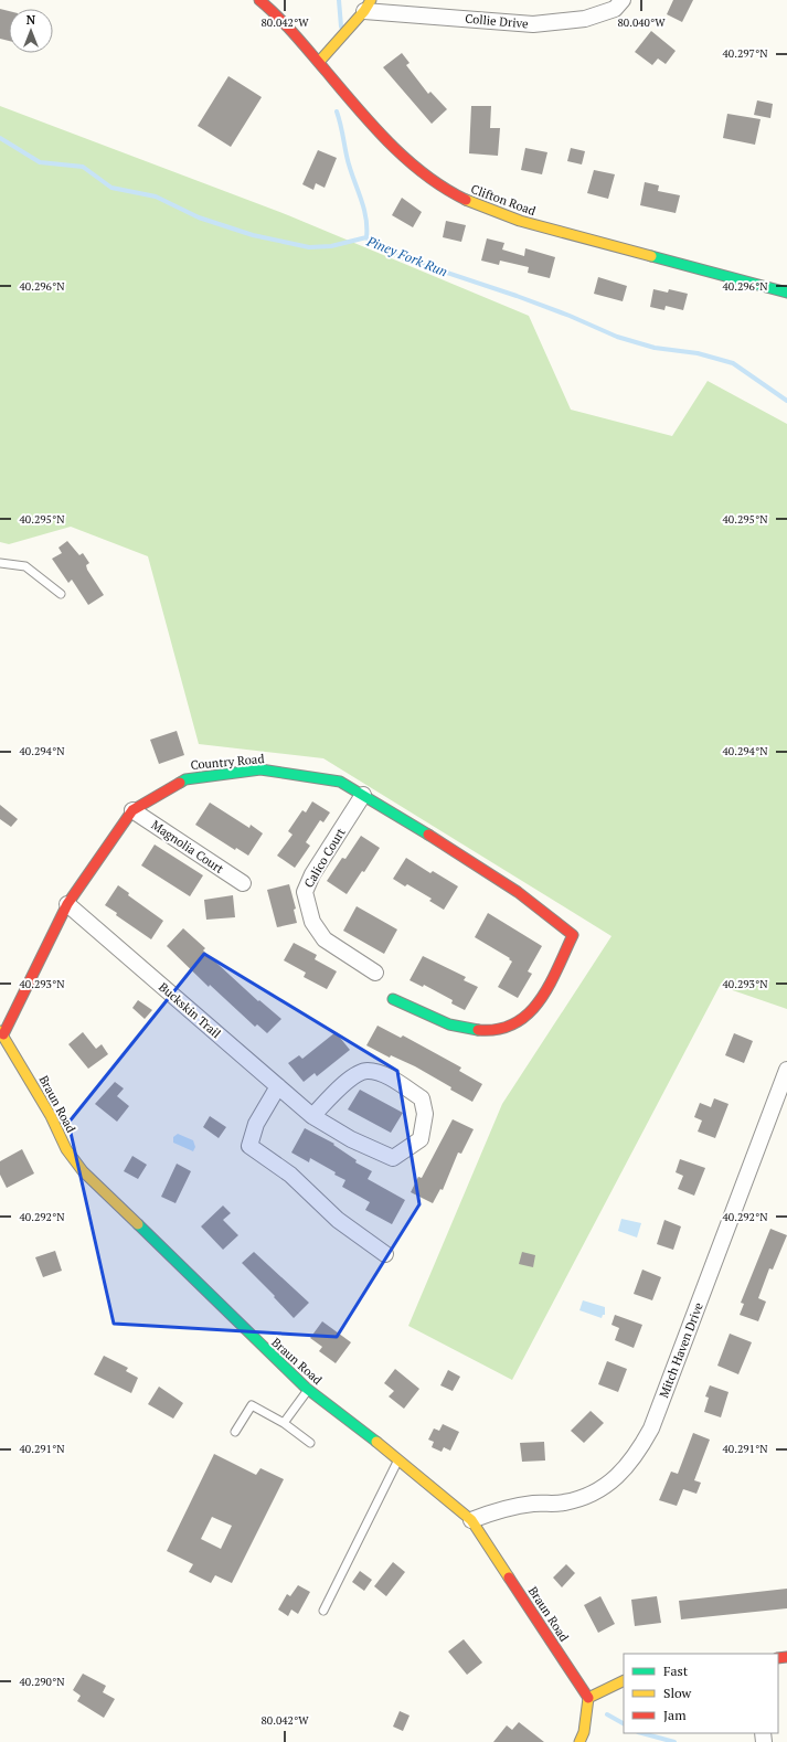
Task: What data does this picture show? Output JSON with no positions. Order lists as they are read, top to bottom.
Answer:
{
  "streets": {
    "street": [
      "Collie Drive",
      "Clifton Road",
      "Country Road",
      "Magnolia Court",
      "Calico Court",
      "Buckskin Trail",
      "Braun Road",
      "Mitch Haven Drive"
    ]
  },
  "crossings": [
    ["Country Road", "Magnolia Court"],
    ["Country Road", "Calico Court"],
    ["Country Road", "Buckskin Trail"],
    ["Country Road", "Braun Road"],
    ["Braun Road", "Mitch Haven Drive"]
  ],
  "water": ["Piney Fork Run"],
  "legend": ["Fast", "Slow", "Jam"],
  "north": "top",
  "coordinates": [
    "80.042°W",
    "80.040°W",
    "40.297°N",
    "40.296°N",
    "40.295°N",
    "40.294°N",
    "40.293°N",
    "40.292°N",
    "40.291°N",
    "40.290°N"
  ]
}
